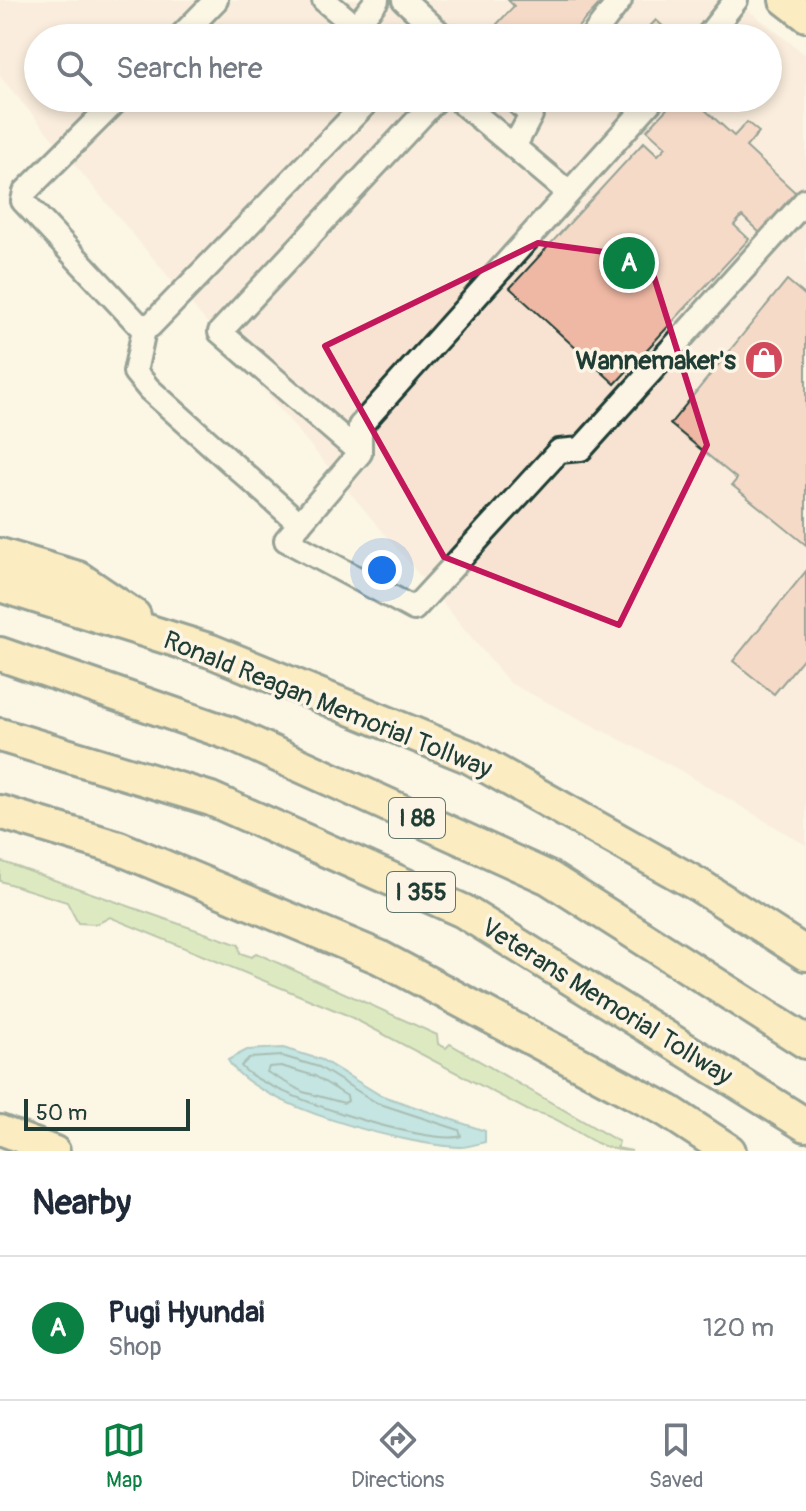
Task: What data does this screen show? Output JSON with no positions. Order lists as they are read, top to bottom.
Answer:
{
  "streets": {
    "highway": [
      "Ronald Reagan Memorial Tollway",
      "I 88",
      "I 355",
      "Veterans Memorial Tollway"
    ]
  },
  "places": {
    "shop": ["Wannemaker's"]
  },
  "scale_bar": "50 m",
  "page": {
    "search": "Search here",
    "pins": "A",
    "scale": "50 m",
    "heading": "Nearby",
    "list": [
      {
        "mark": "A",
        "name": "Pugi Hyundai",
        "note": "Shop",
        "value": "120 m"
      }
    ],
    "nav": ["Map", "Directions", "Saved"]
  }
}
